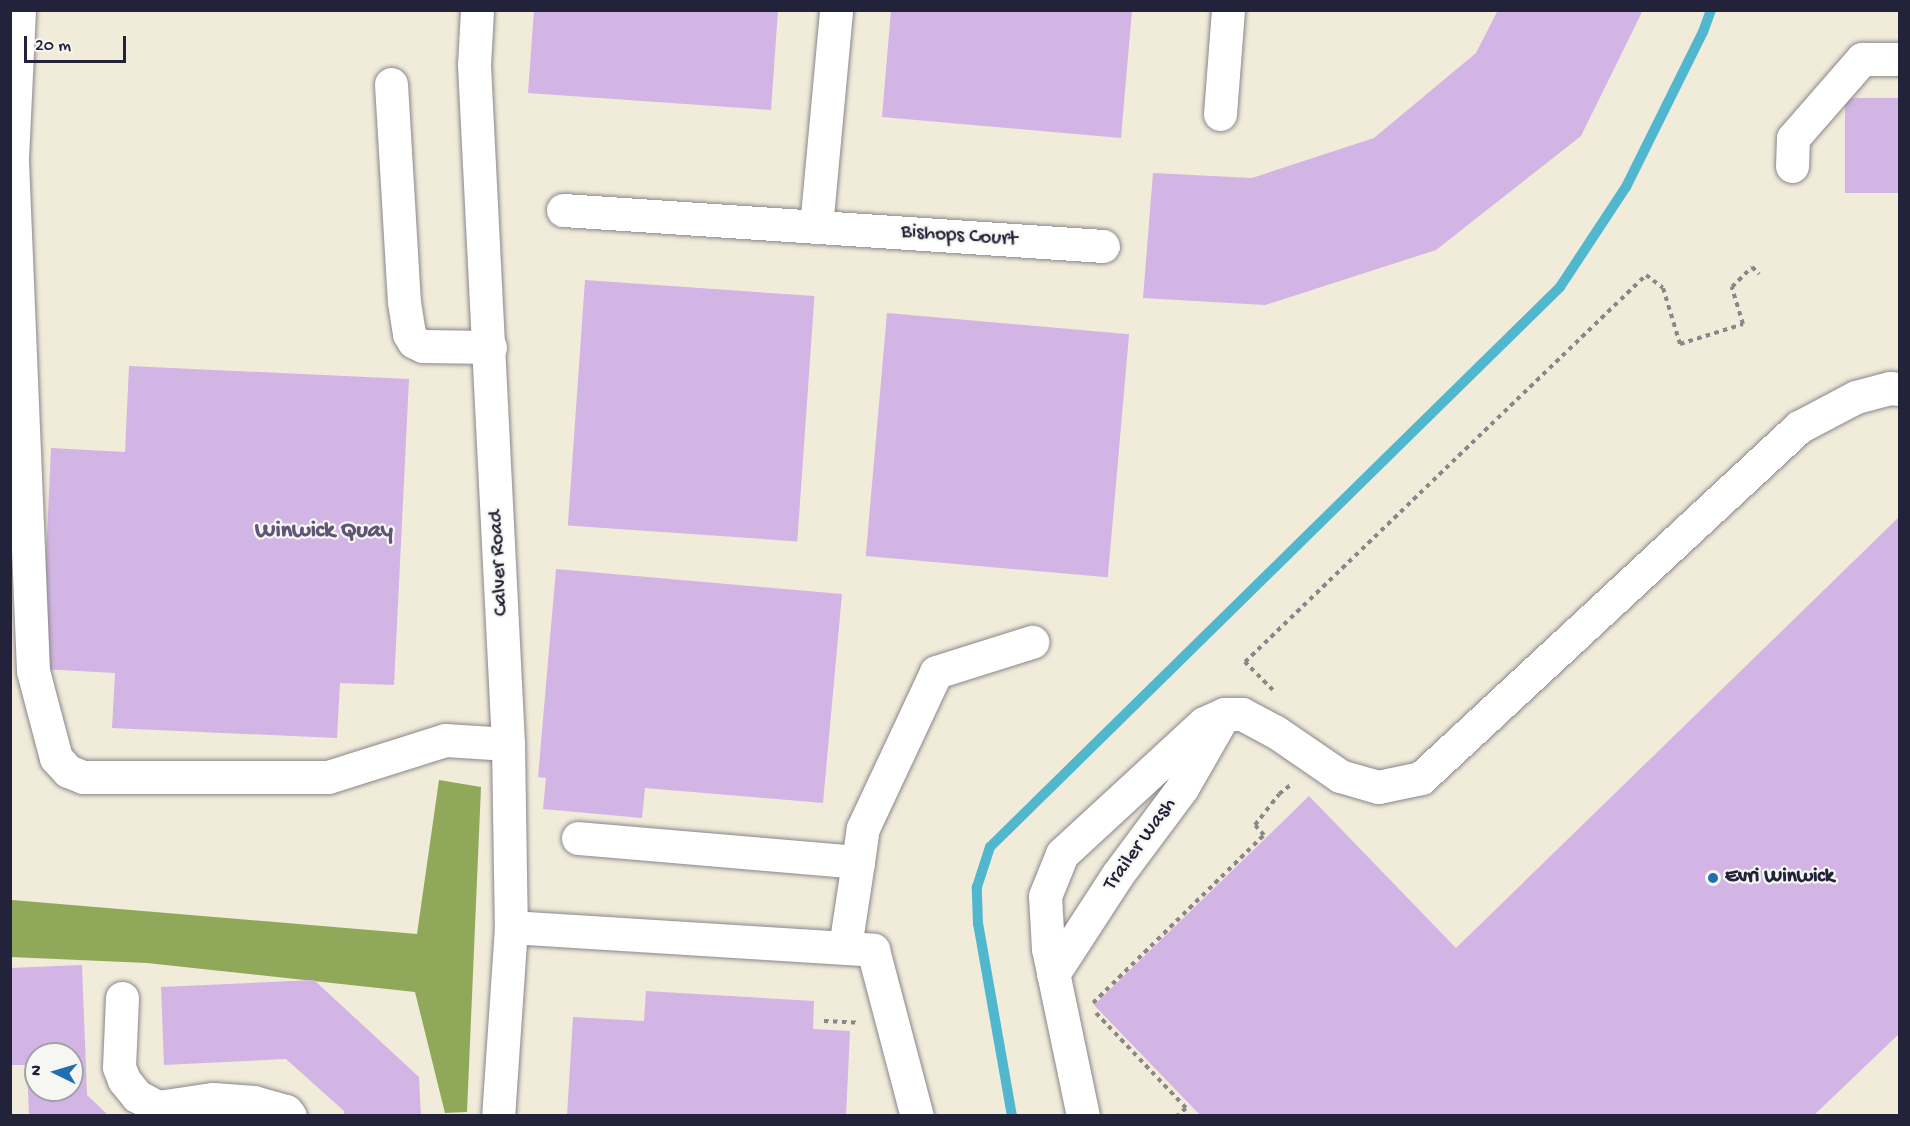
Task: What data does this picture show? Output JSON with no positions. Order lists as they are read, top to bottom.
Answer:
{
  "streets": {
    "street": ["Bishops Court", "Calver Road", "Trailer Wash"]
  },
  "districts": ["Winwick Quay"],
  "places": ["Evri Winwick"],
  "scale_bar": "20 m",
  "north": "left"
}
